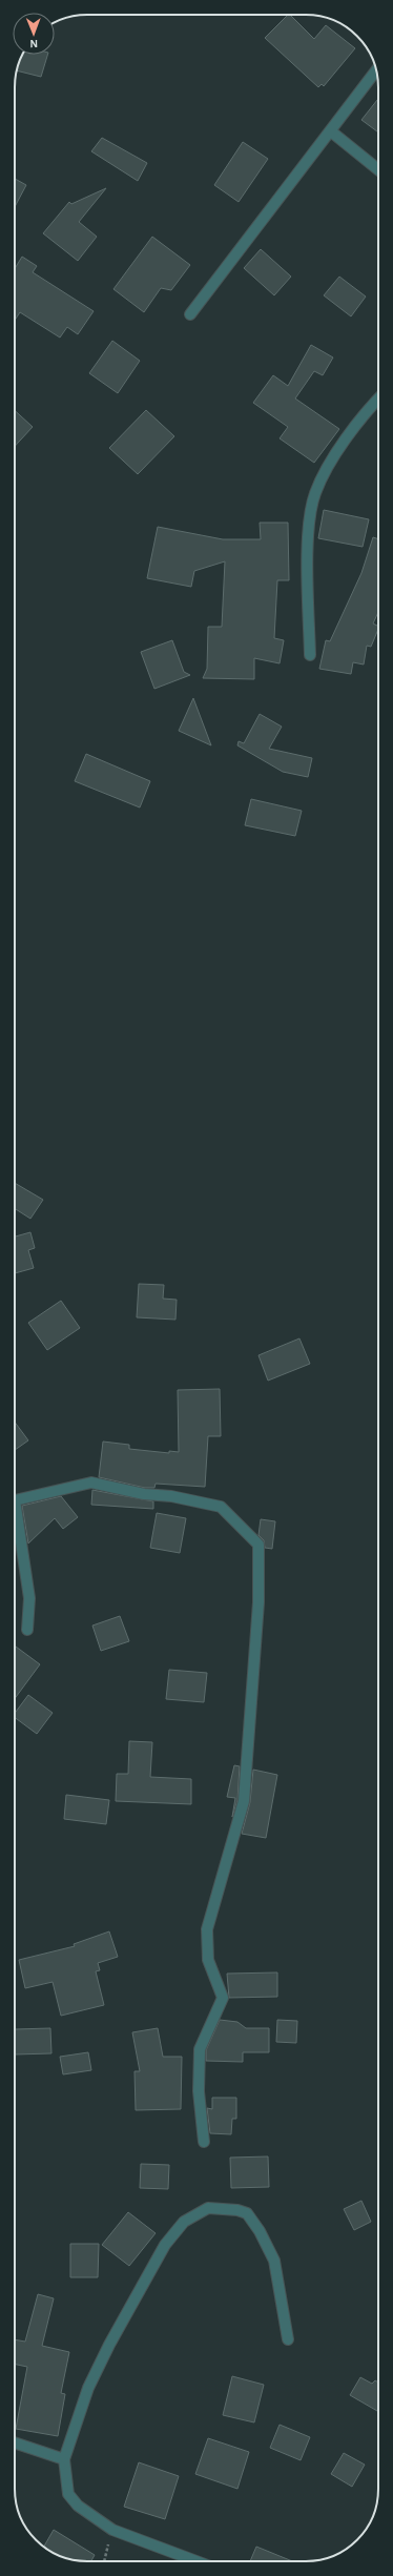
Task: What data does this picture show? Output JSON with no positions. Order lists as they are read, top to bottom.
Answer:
{
  "north": "bottom"
}
